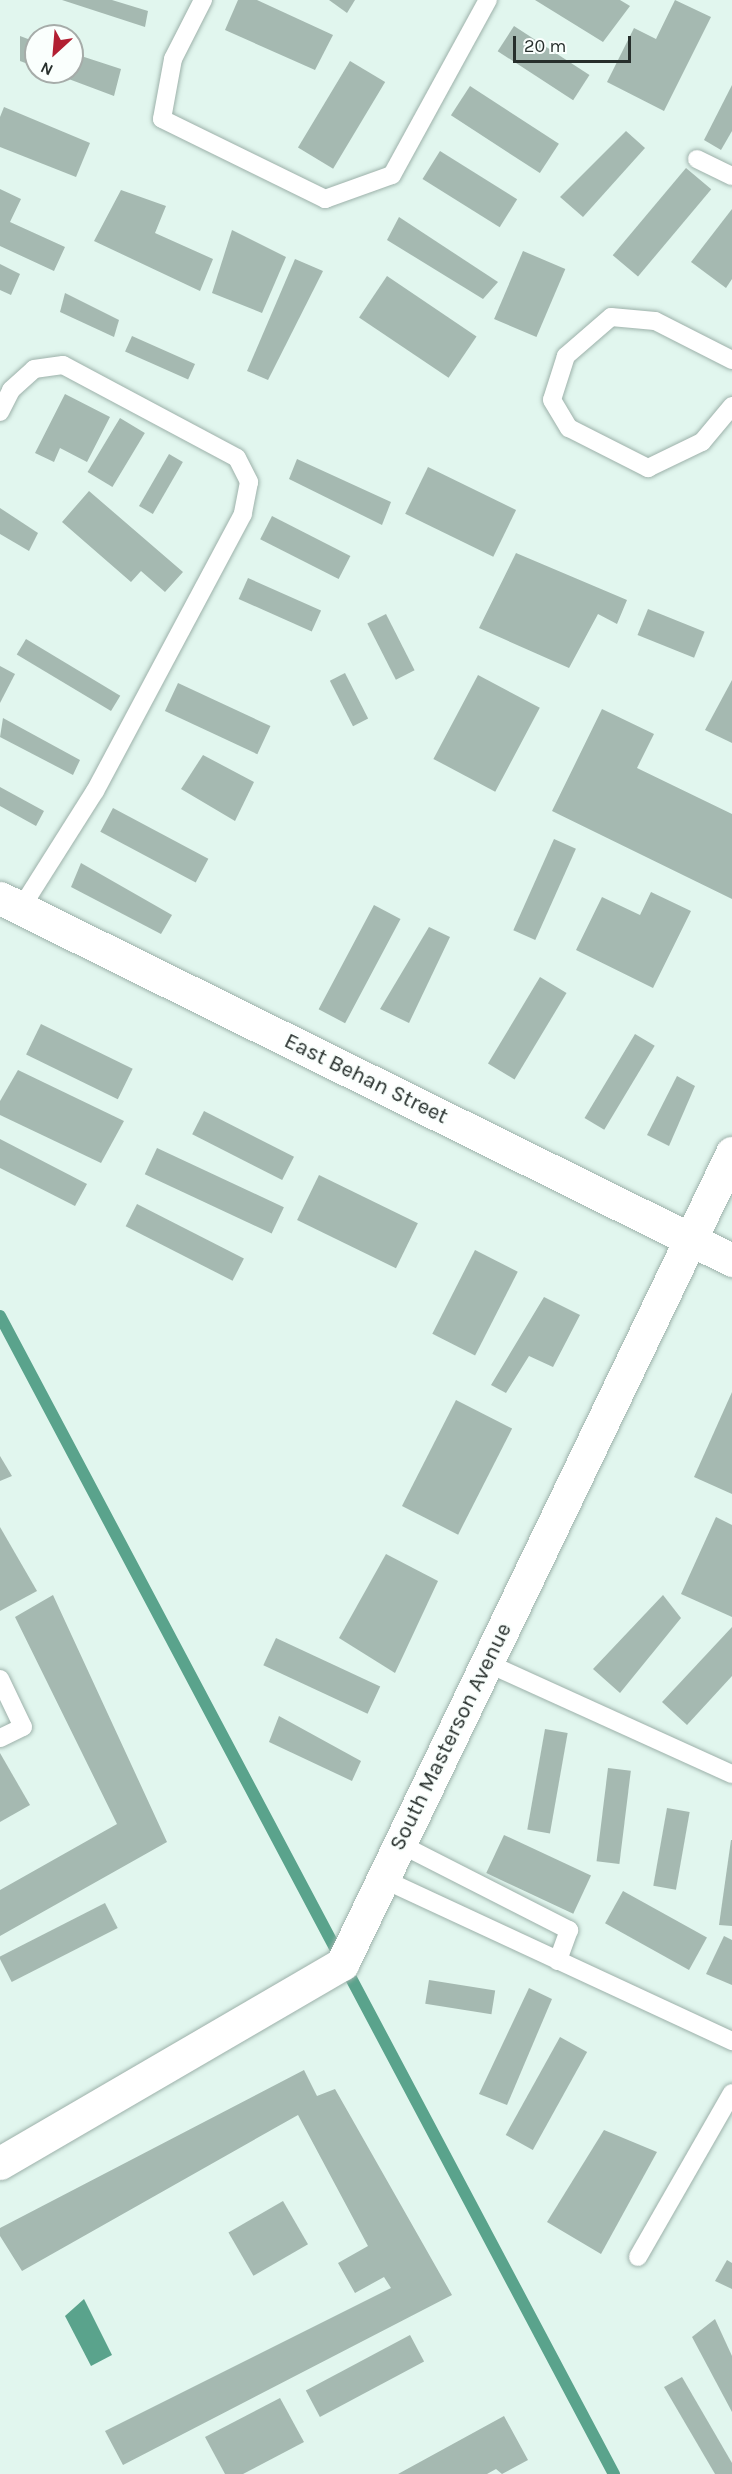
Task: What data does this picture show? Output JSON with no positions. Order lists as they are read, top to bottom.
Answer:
{
  "streets": {
    "street": ["East Behan Street", "South Masterson Avenue"]
  },
  "crossings": [
    ["East Behan Street", "South Masterson Avenue"]
  ],
  "scale_bar": "20 m",
  "north": "bottom left"
}
